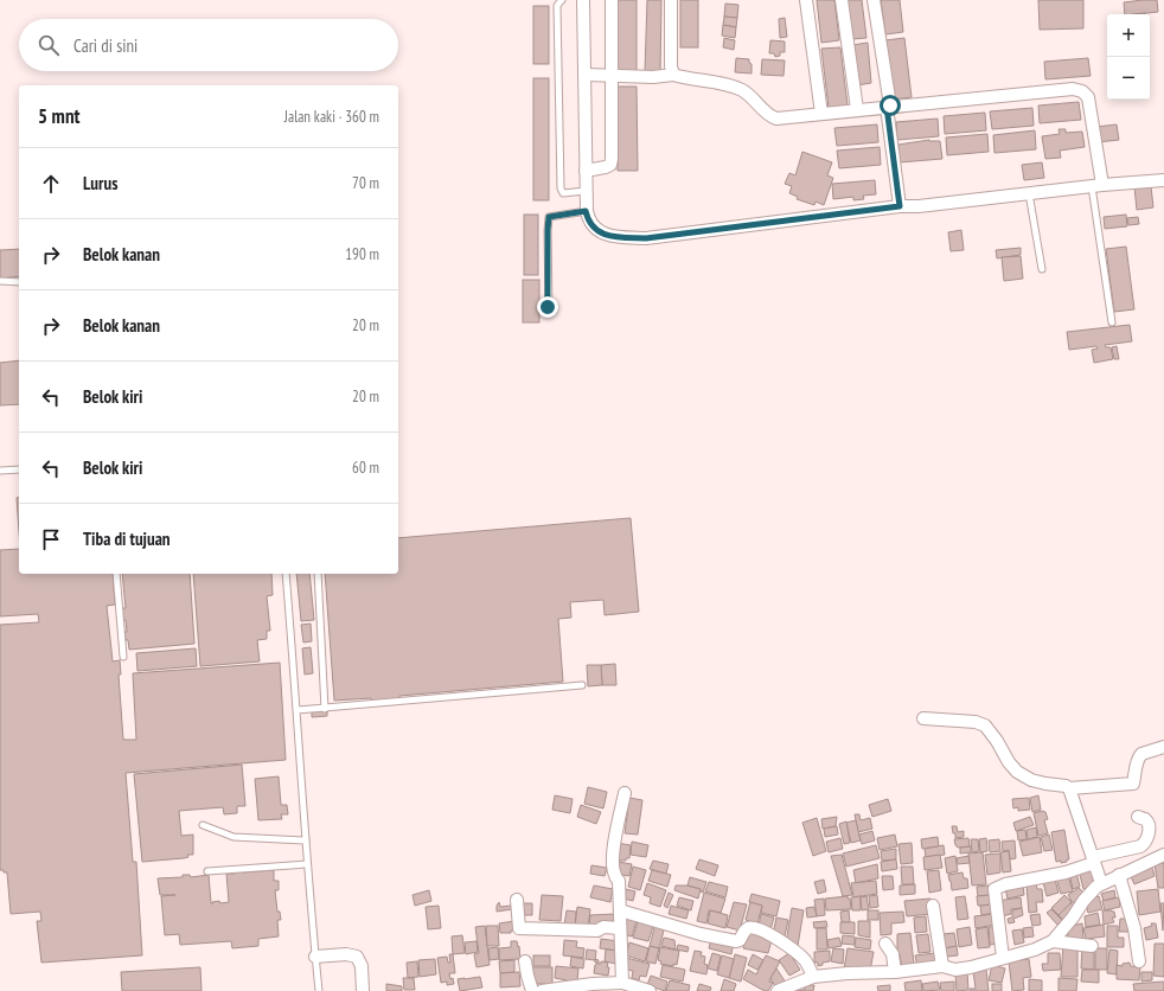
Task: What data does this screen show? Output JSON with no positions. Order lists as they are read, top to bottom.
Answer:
{
  "page": {
    "map_buttons": ["+", "−"],
    "search": "Cari di sini",
    "heading": ["5 mnt", "Jalan kaki · 360 m"],
    "list": [
      ["Lurus", "70 m"],
      ["Belok kanan", "190 m"],
      ["Belok kanan", "20 m"],
      ["Belok kiri", "20 m"],
      ["Belok kiri", "60 m"],
      "Tiba di tujuan"
    ]
  }
}
